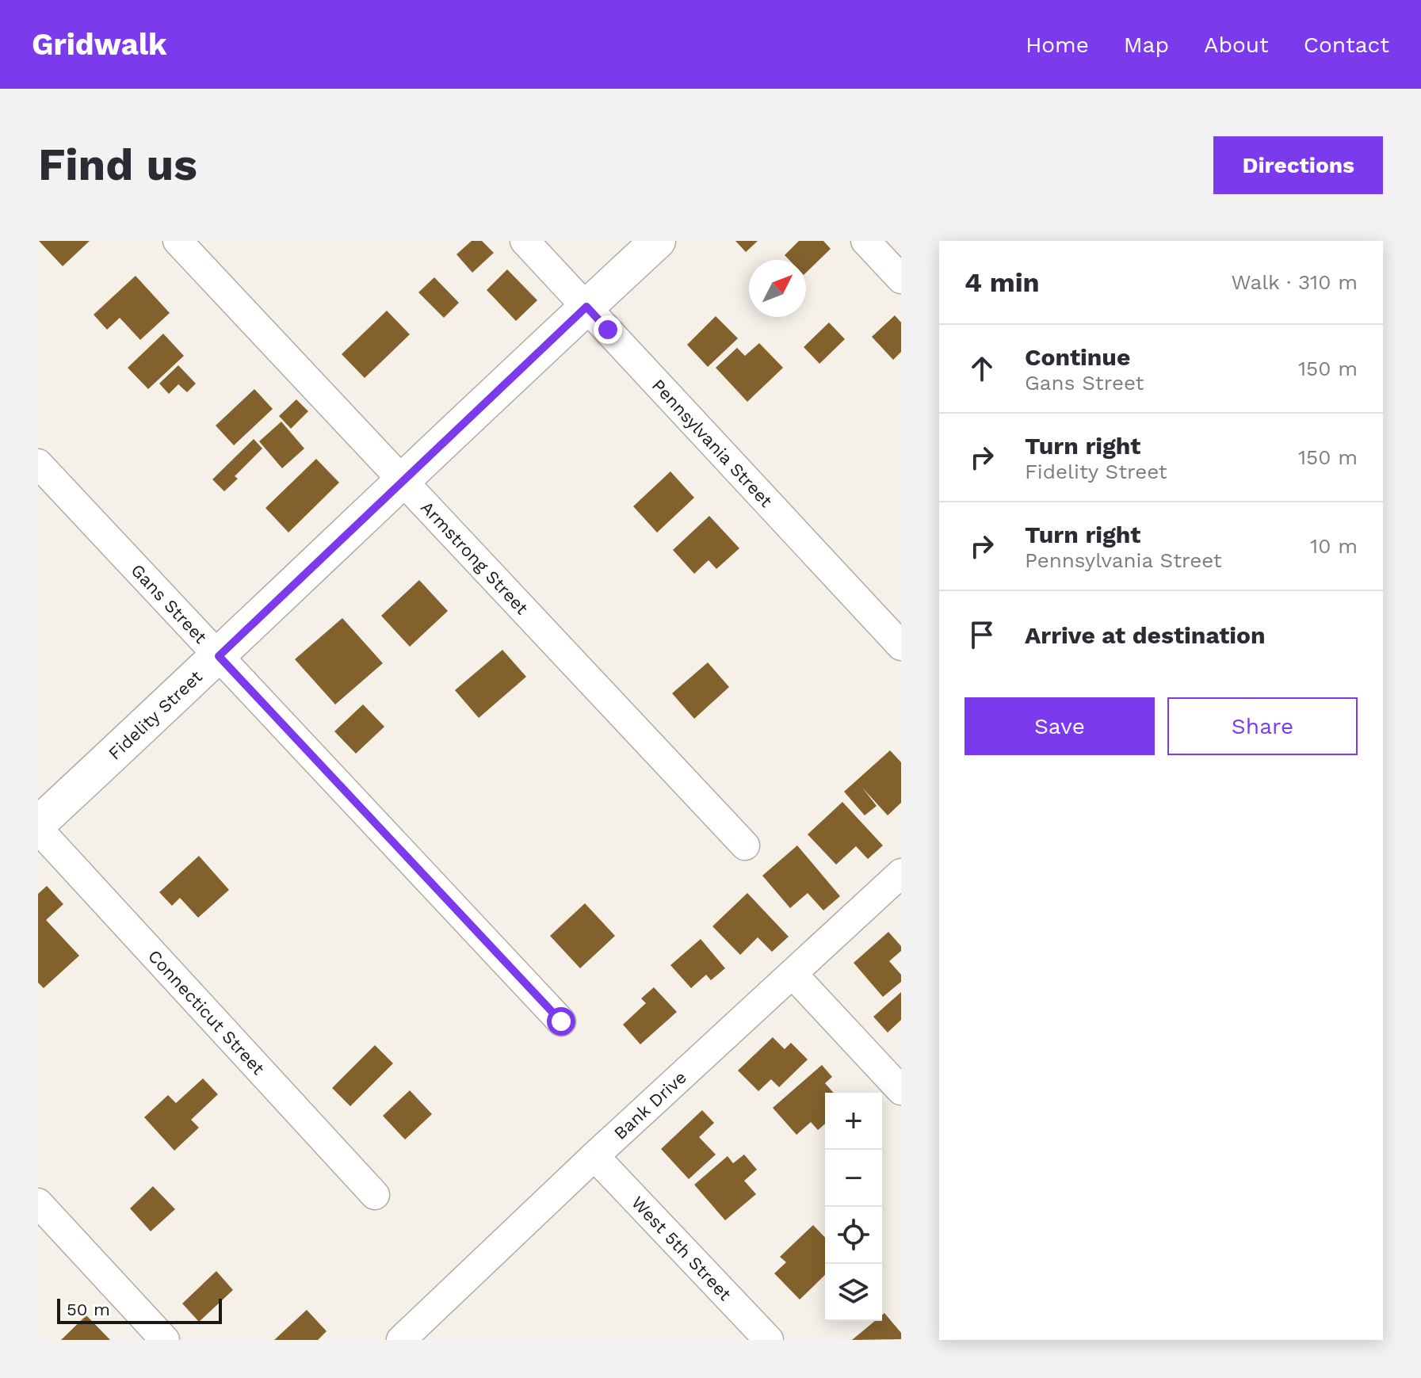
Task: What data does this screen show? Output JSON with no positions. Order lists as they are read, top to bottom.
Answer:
{
  "streets": {
    "main road": ["Fidelity Street"],
    "street": [
      "Pennsylvania Street",
      "Armstrong Street",
      "Gans Street",
      "Connecticut Street",
      "Bank Drive",
      "West 5th Street"
    ]
  },
  "crossings": [
    ["Pennsylvania Street", "Fidelity Street"],
    ["Armstrong Street", "Fidelity Street"],
    ["Gans Street", "Fidelity Street"],
    ["Bank Drive", "West 5th Street"]
  ],
  "scale_bar": "50 m",
  "north": "top right",
  "page": {
    "header": "Gridwalk",
    "nav": [
      "Home",
      "Map",
      "About",
      "Contact"
    ],
    "buttons": [
      "Directions",
      ["Save", "Share"]
    ],
    "title": "Find us",
    "heading": ["4 min", "Walk · 310 m"],
    "list": [
      ["Continue", "Gans Street", "150 m"],
      ["Turn right", "Fidelity Street", "150 m"],
      ["Turn right", "Pennsylvania Street", "10 m"],
      "Arrive at destination"
    ],
    "map_buttons": ["+", "−"],
    "scale": "50 m"
  }
}
